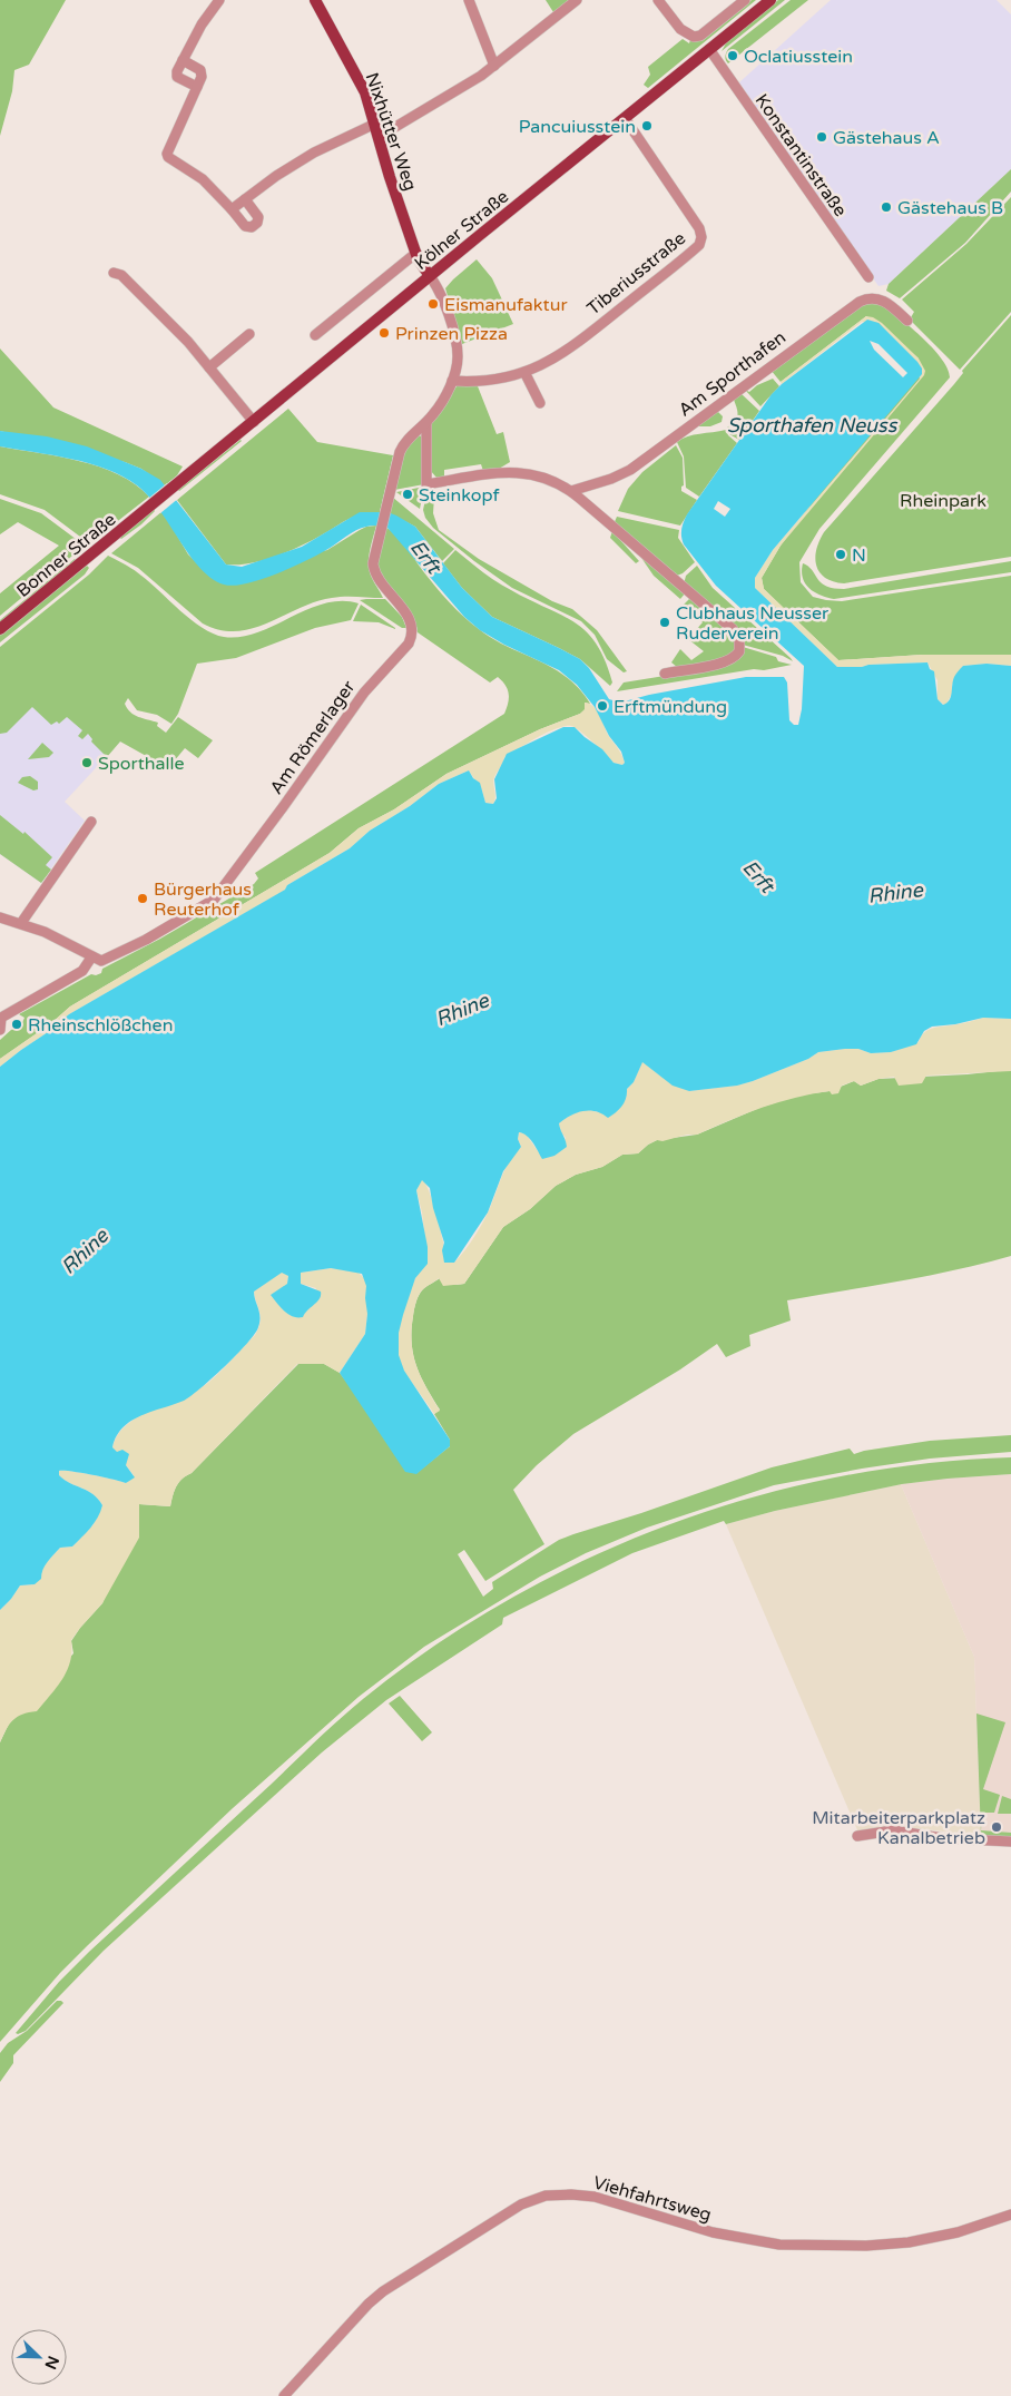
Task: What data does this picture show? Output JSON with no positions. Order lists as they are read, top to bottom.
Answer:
{
  "streets": {
    "main road": ["Nixhütter Weg", "Kölner Straße", "Bonner Straße"],
    "street": [
      "Konstantinstraße",
      "Tiberiusstraße",
      "Am Sporthafen",
      "Am Römerlager",
      "Viehfahrtsweg"
    ]
  },
  "crossings": [
    ["Nixhütter Weg", "Kölner Straße"],
    ["Konstantinstraße", "Kölner Straße"],
    ["Kölner Straße", "Tiberiusstraße"],
    ["Kölner Straße", "Bonner Straße"]
  ],
  "water": ["Sporthafen Neuss", "Erft", "Rhine"],
  "parks": ["Rheinpark"],
  "places": [
    "Oclatiusstein",
    "Pancuiusstein",
    "Gästehaus A",
    "Gästehaus B",
    "Eismanufaktur",
    "Prinzen Pizza",
    "Steinkopf",
    "N",
    "Clubhaus Neusser Ruderverein",
    "Erftmündung",
    "Sporthalle",
    "Bürgerhaus Reuterhof",
    "Rheinschlößchen",
    "Mitarbeiterparkplatz Kanalbetrieb"
  ],
  "north": "bottom right"
}
